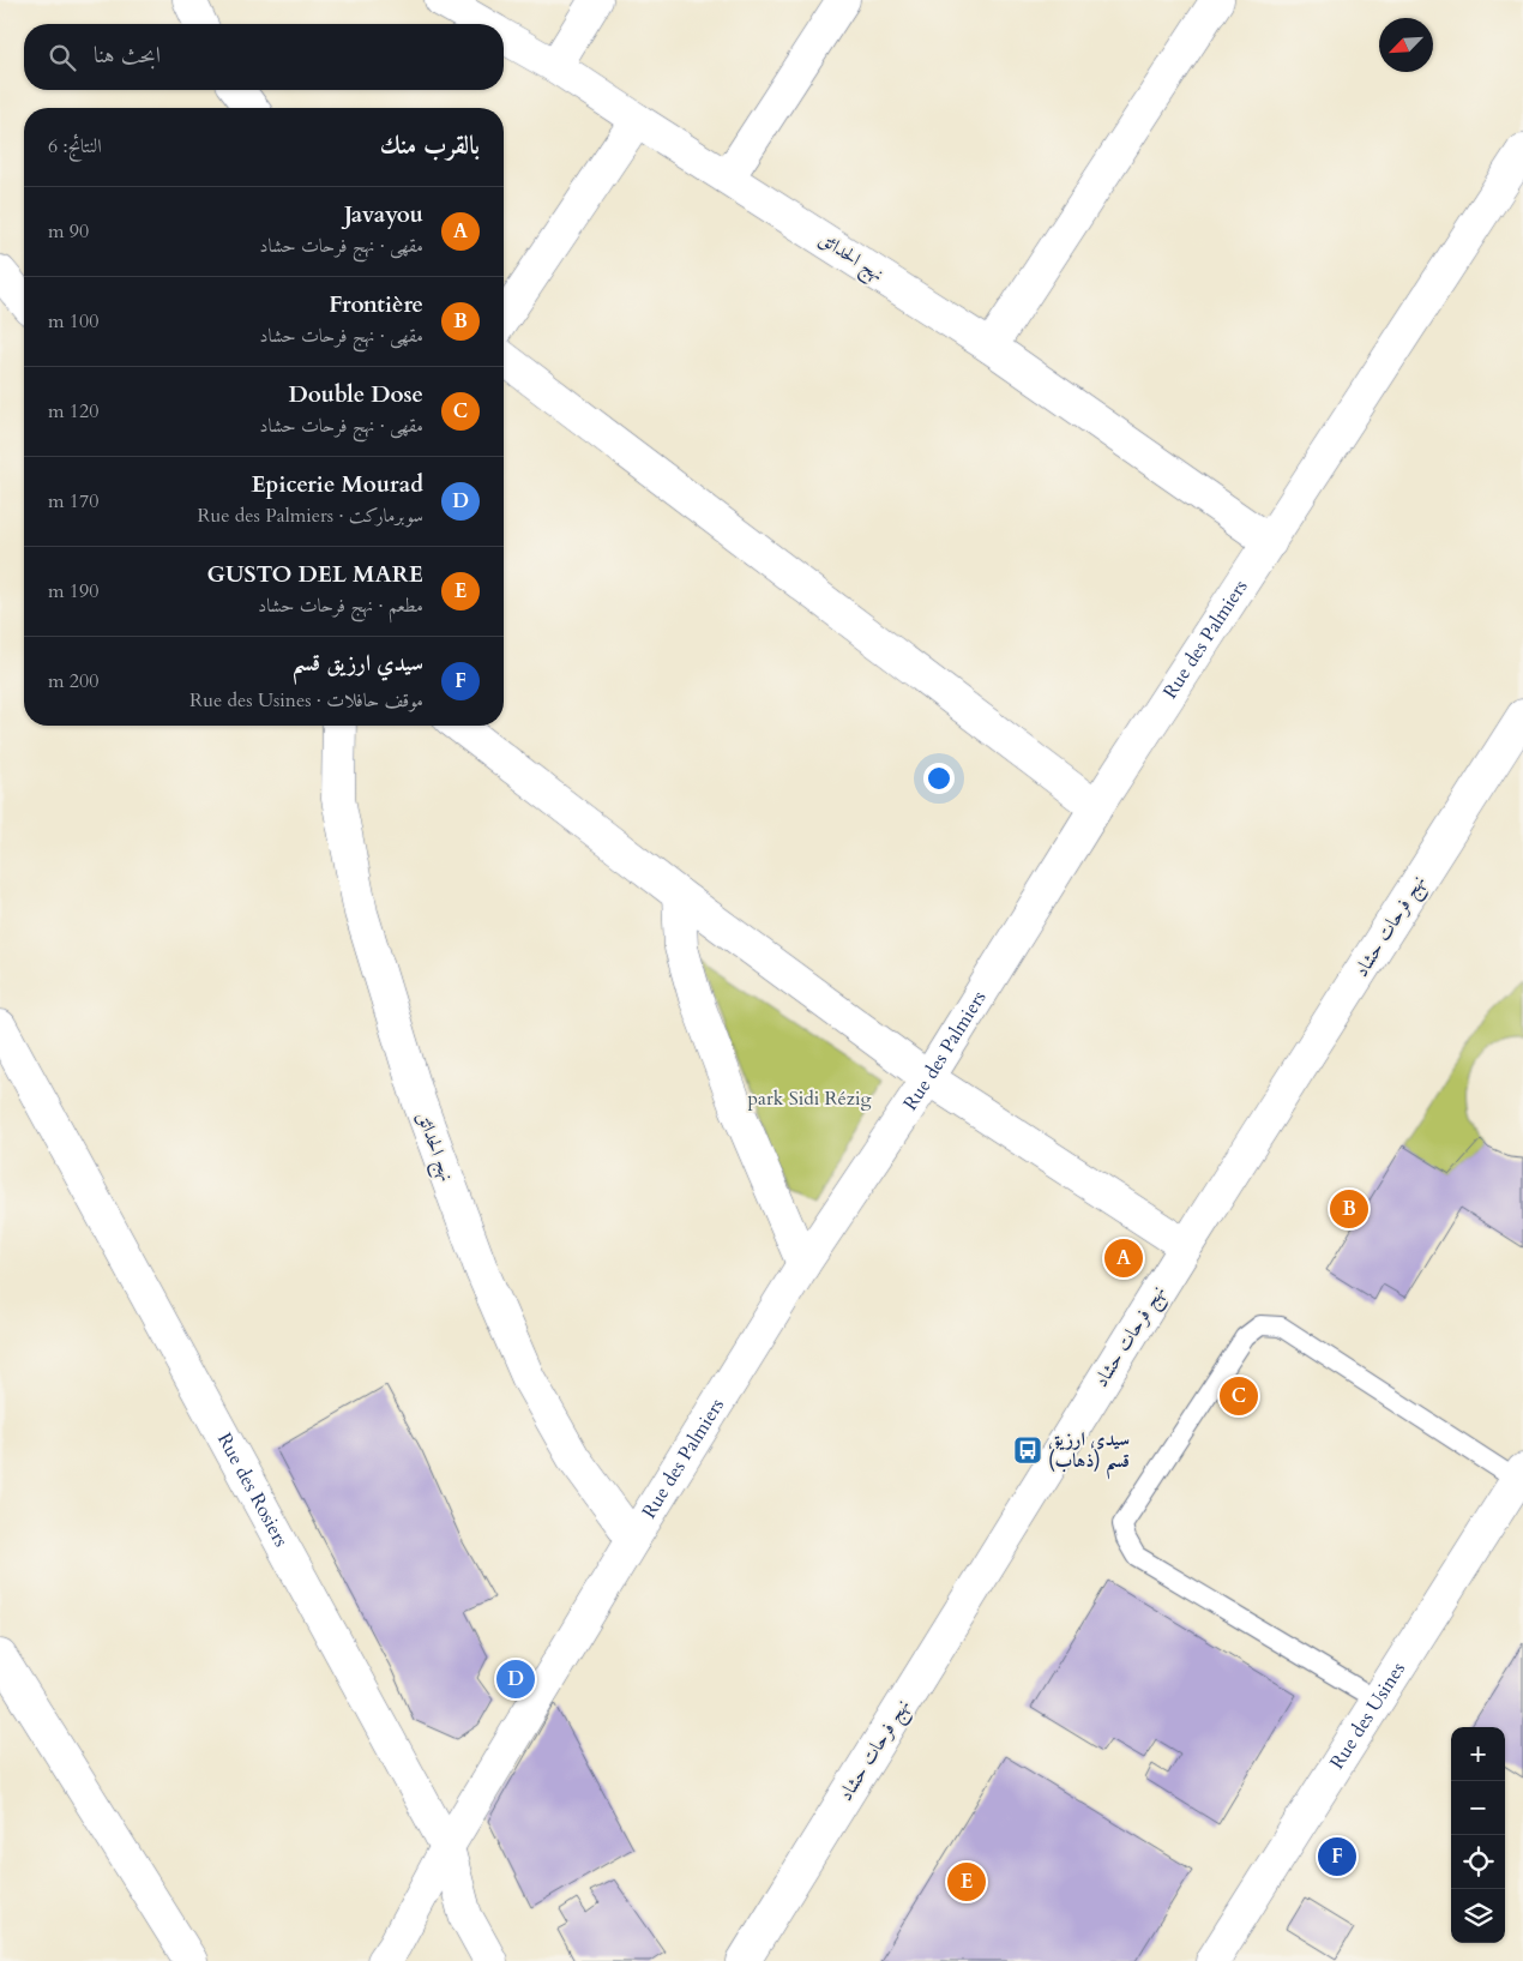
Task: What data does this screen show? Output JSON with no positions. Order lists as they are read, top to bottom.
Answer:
{
  "streets": {
    "street": [
      "نهج الحدائق",
      "Rue des Palmiers",
      "نهج فرحات حشاد",
      "Rue des Rosiers",
      "Rue des Usines"
    ]
  },
  "crossings": [
    ["نهج الحدائق", "Rue des Palmiers"],
    ["Rue des Palmiers", "Rue des Rosiers"]
  ],
  "parks": ["park Sidi Rézig"],
  "places": {
    "bus stop": ["سيدي ارزيق قسم (ذهاب)"]
  },
  "north": "bottom left",
  "page": {
    "search": "ابحث هنا",
    "heading": ["بالقرب منك", "النتائج: 6"],
    "list": [
      {
        "mark": "A",
        "name": "Javayou",
        "note": "مقهى · نهج فرحات حشاد",
        "value": "90 m"
      },
      {
        "mark": "B",
        "name": "Frontière",
        "note": "مقهى · نهج فرحات حشاد",
        "value": "100 m"
      },
      {
        "mark": "C",
        "name": "Double Dose",
        "note": "مقهى · نهج فرحات حشاد",
        "value": "120 m"
      },
      {
        "mark": "D",
        "name": "Epicerie Mourad",
        "note": "سوبرماركت · Rue des Palmiers",
        "value": "170 m"
      },
      {
        "mark": "E",
        "name": "GUSTO DEL MARE",
        "note": "مطعم · نهج فرحات حشاد",
        "value": "190 m"
      },
      {
        "mark": "F",
        "name": "سيدي ارزيق قسم",
        "note": "موقف حافلات · Rue des Usines",
        "value": "200 m"
      }
    ],
    "pins": [
      "B",
      "A",
      "C",
      "D",
      "F",
      "E"
    ],
    "map_buttons": ["+", "−"]
  }
}
